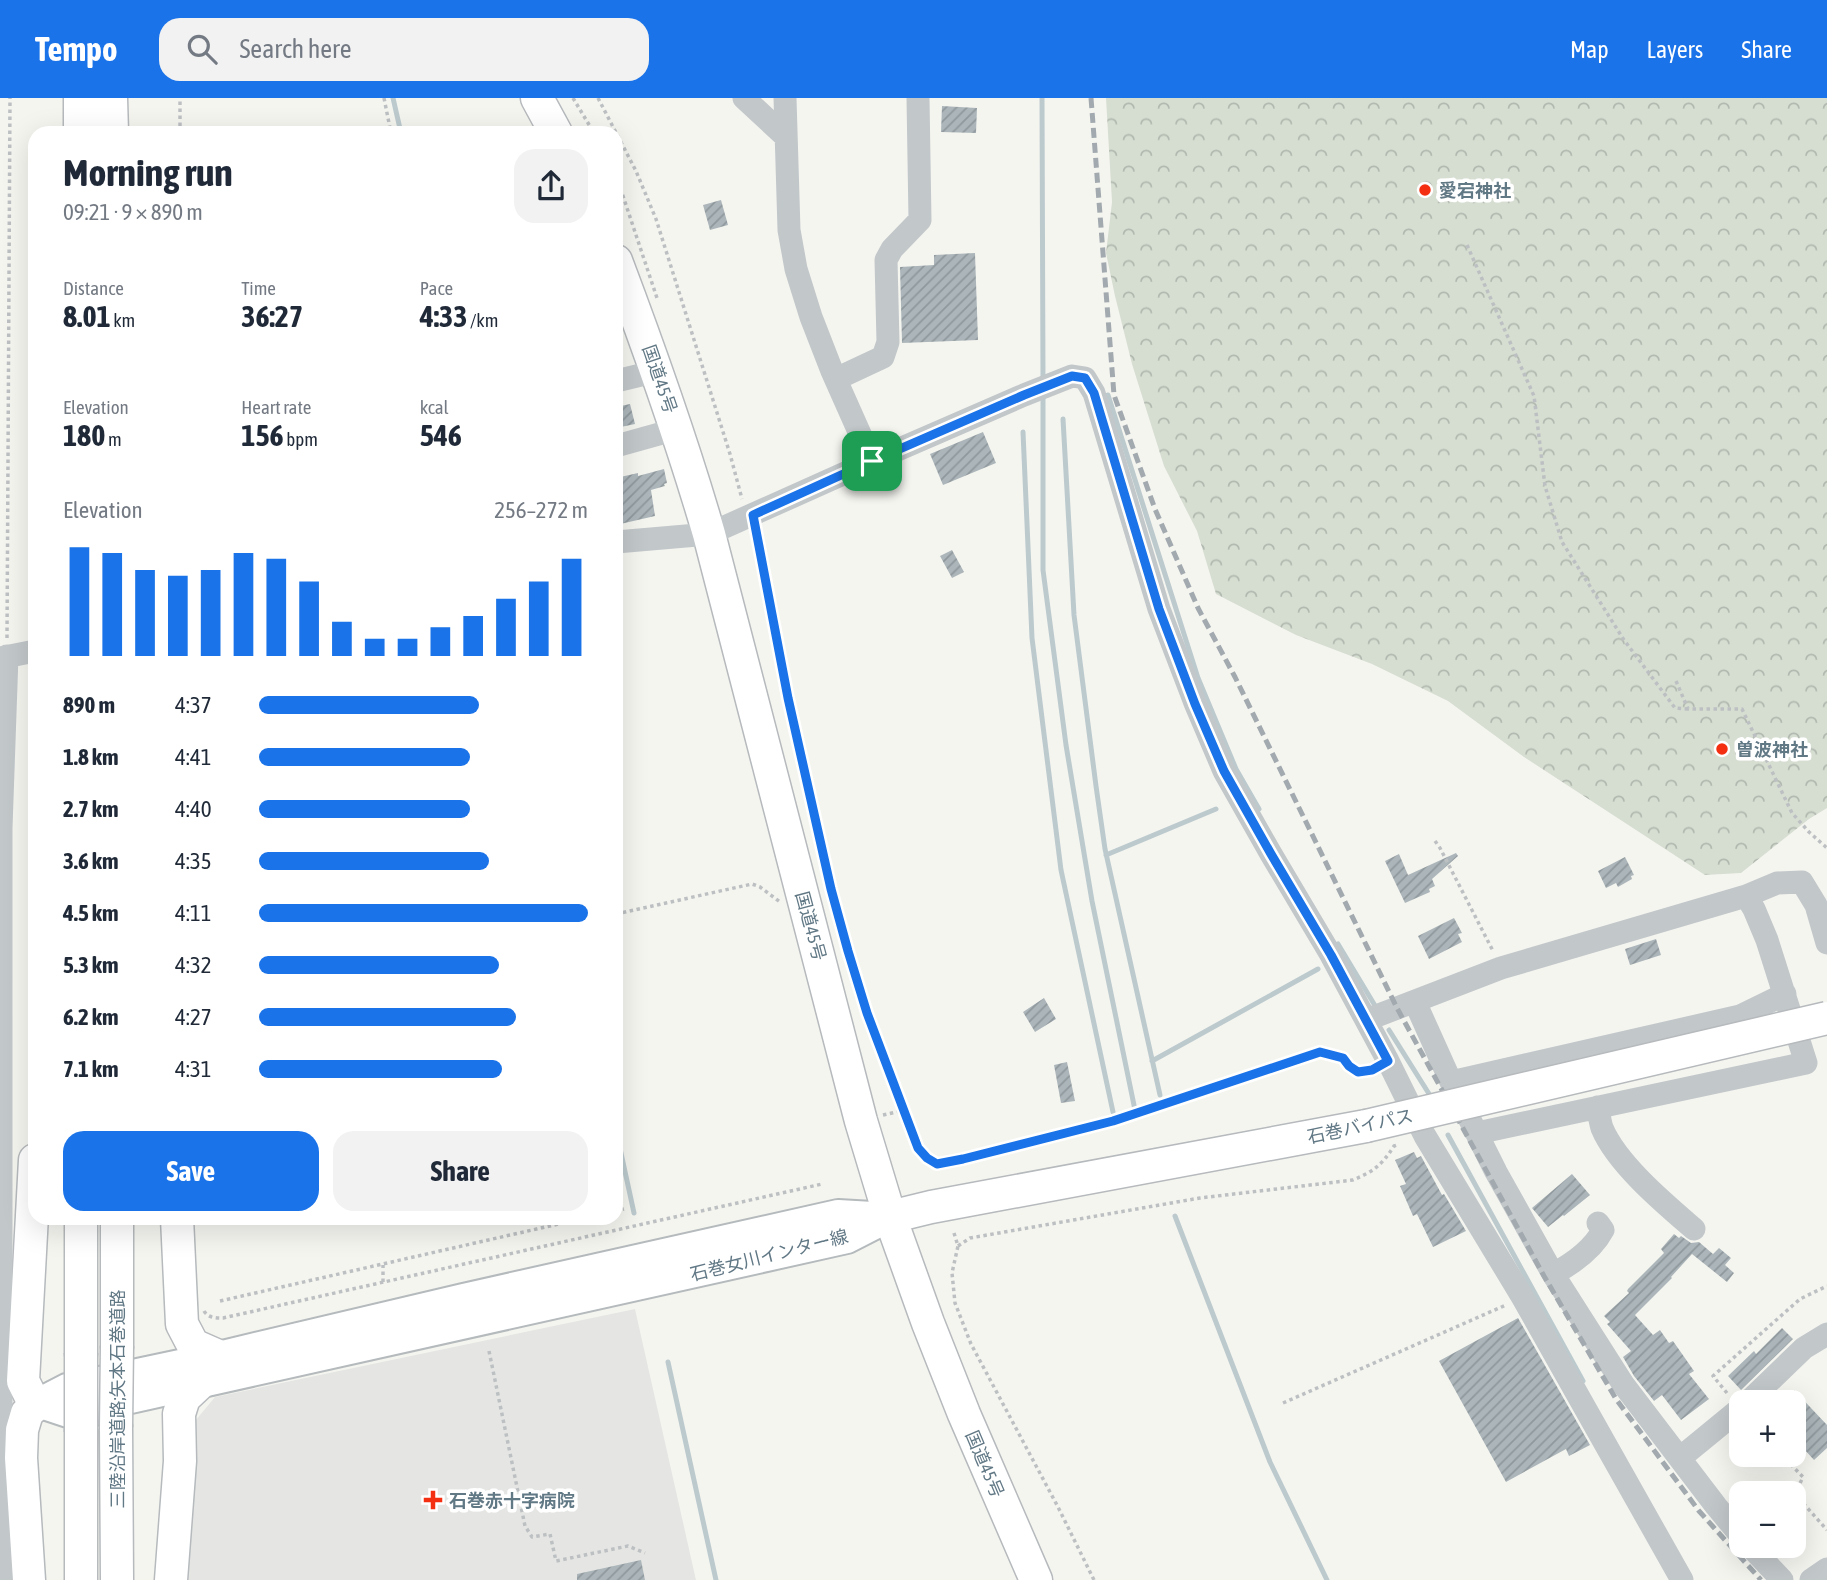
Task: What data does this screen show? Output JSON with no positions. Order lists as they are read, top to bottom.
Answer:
{
  "streets": {
    "highway": ["国道45号", "石巻バイパス", "三陸沿岸道路;矢本石巻道路"],
    "main road": ["石巻女川インター線"]
  },
  "crossings": [
    ["国道45号", "石巻バイパス"],
    ["国道45号", "石巻女川インター線"],
    ["石巻バイパス", "石巻女川インター線"]
  ],
  "places": {
    "other": ["愛宕神社", "曽波神社"],
    "health": ["石巻赤十字病院"]
  },
  "page": {
    "header": "Tempo",
    "search": "Search here",
    "nav": ["Map", "Layers", "Share"],
    "heading": ["Morning run", "09:21 · 9 × 890 m"],
    "stats": [
      ["Distance", "8.01 km"],
      ["Time", "36:27"],
      ["Pace", "4:33 /km"],
      ["Elevation", "180 m"],
      ["Heart rate", "156 bpm"],
      ["kcal", "546"]
    ],
    "chart": ["Elevation", "256–272 m"],
    "list": [
      {
        "name": "890 m",
        "note": "4:37"
      },
      {
        "name": "1.8 km",
        "note": "4:41"
      },
      {
        "name": "2.7 km",
        "note": "4:40"
      },
      {
        "name": "3.6 km",
        "note": "4:35"
      },
      {
        "name": "4.5 km",
        "note": "4:11"
      },
      {
        "name": "5.3 km",
        "note": "4:32"
      },
      {
        "name": "6.2 km",
        "note": "4:27"
      },
      {
        "name": "7.1 km",
        "note": "4:31"
      }
    ],
    "buttons": ["Save", "Share"],
    "map_buttons": ["+", "−"]
  }
}
